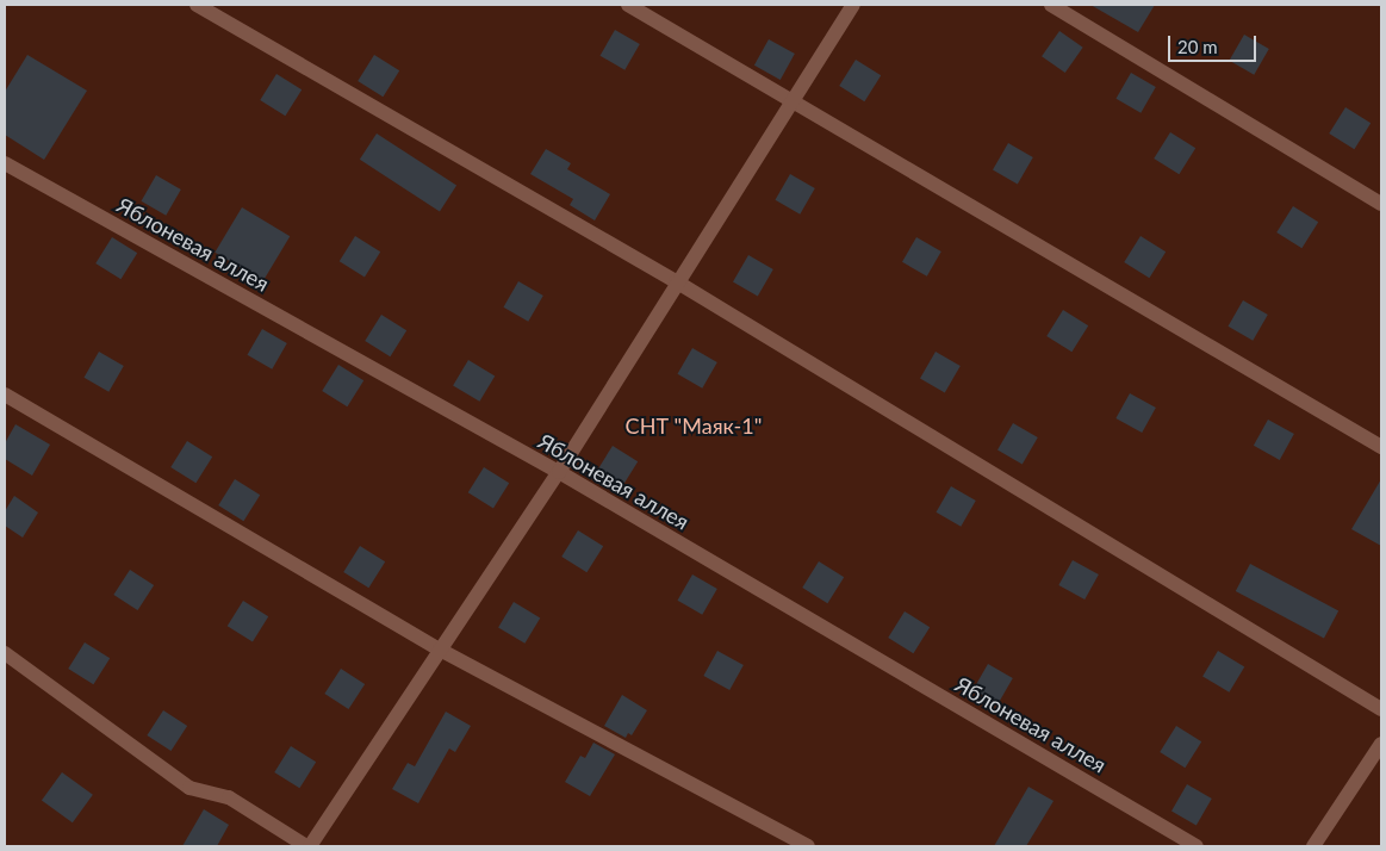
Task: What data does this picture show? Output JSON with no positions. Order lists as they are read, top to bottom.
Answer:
{
  "streets": {
    "lane": ["Яблоневая аллея"]
  },
  "parks": ["СНТ \"Маяк-1\""],
  "scale_bar": "20 m"
}
